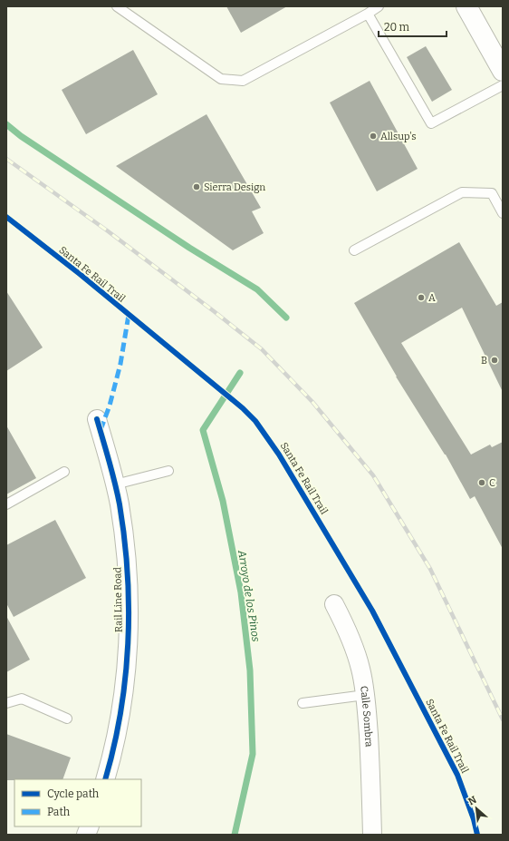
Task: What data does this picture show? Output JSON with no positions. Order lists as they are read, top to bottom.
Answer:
{
  "streets": {
    "street": ["Rail Line Road", "Calle Sombra"],
    "cycle path": ["Santa Fe Rail Trail"]
  },
  "water": ["Arroyo de los Pinos"],
  "places": [
    "Allsup's",
    "Sierra Design",
    "A",
    "B",
    "C"
  ],
  "legend": ["Cycle path", "Path"],
  "scale_bar": "20 m",
  "north": "top left"
}
